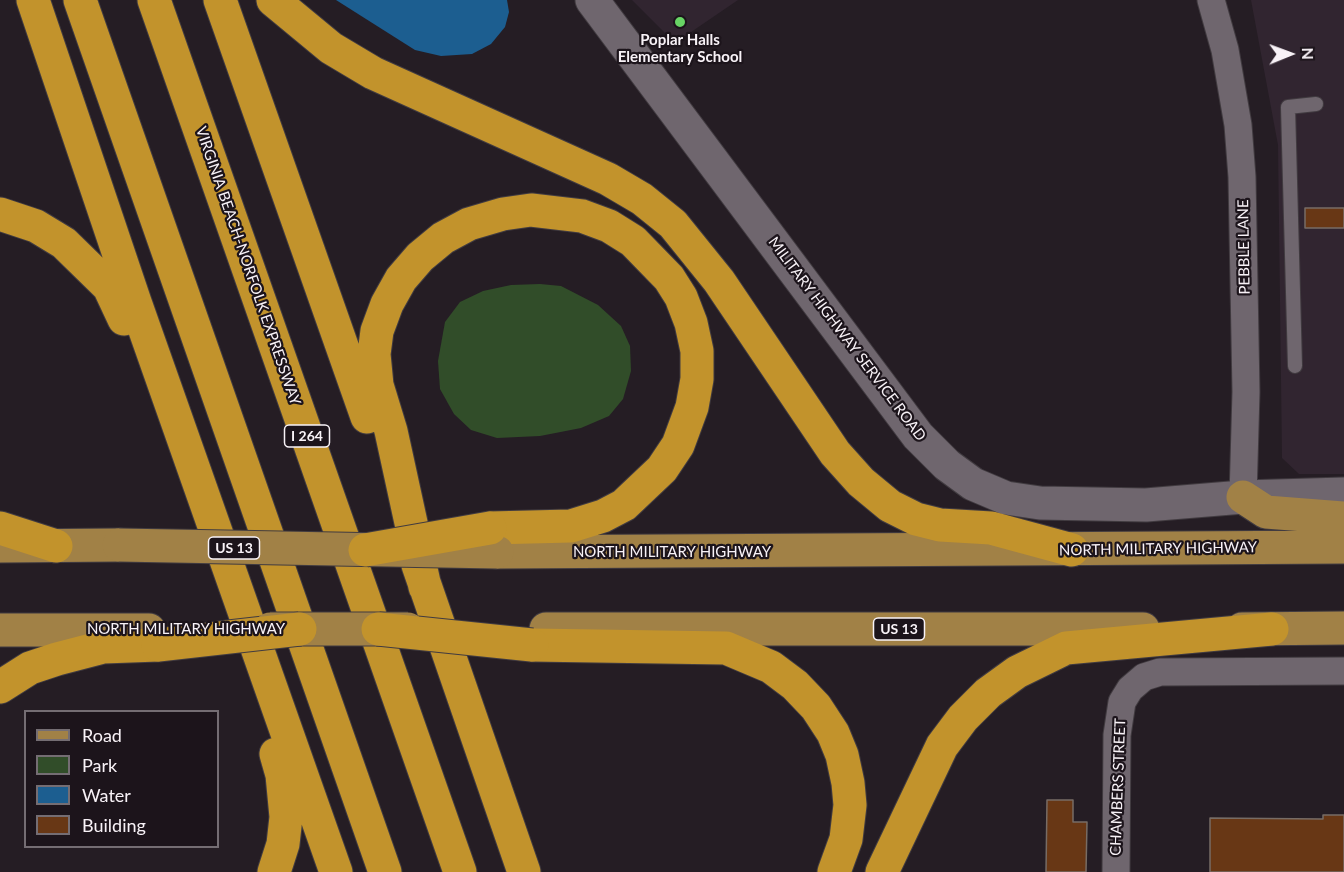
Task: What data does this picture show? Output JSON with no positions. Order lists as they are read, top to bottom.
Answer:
{
  "streets": {
    "highway": ["VIRGINIA BEACH-NORFOLK EXPRESSWAY", "I 264"],
    "main road": ["US 13", "NORTH MILITARY HIGHWAY"],
    "street": ["PEBBLE LANE", "MILITARY HIGHWAY SERVICE ROAD", "CHAMBERS STREET"]
  },
  "crossings": [
    ["PEBBLE LANE", "MILITARY HIGHWAY SERVICE ROAD"]
  ],
  "places": ["Poplar Halls Elementary School"],
  "legend": [
    "Road",
    "Park",
    "Water",
    "Building"
  ],
  "north": "right"
}
